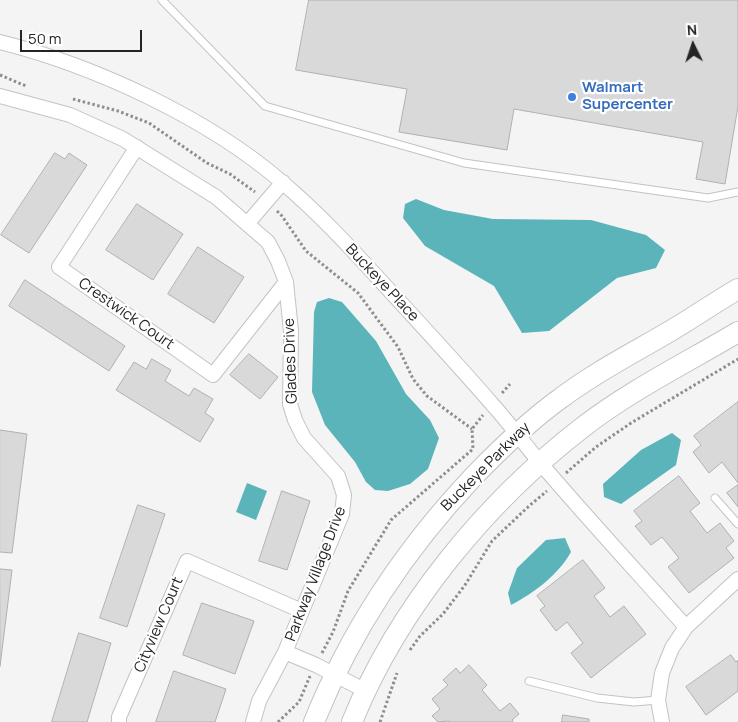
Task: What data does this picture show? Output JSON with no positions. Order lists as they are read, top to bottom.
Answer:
{
  "streets": {
    "street": [
      "Buckeye Place",
      "Crestwick Court",
      "Glades Drive",
      "Buckeye Parkway",
      "Parkway Village Drive",
      "Cityview Court"
    ]
  },
  "crossings": [
    ["Buckeye Place", "Buckeye Parkway"],
    ["Crestwick Court", "Glades Drive"],
    ["Glades Drive", "Parkway Village Drive"],
    ["Buckeye Parkway", "Parkway Village Drive"],
    ["Parkway Village Drive", "Cityview Court"]
  ],
  "places": ["Walmart Supercenter"],
  "scale_bar": "50 m",
  "north": "top"
}
